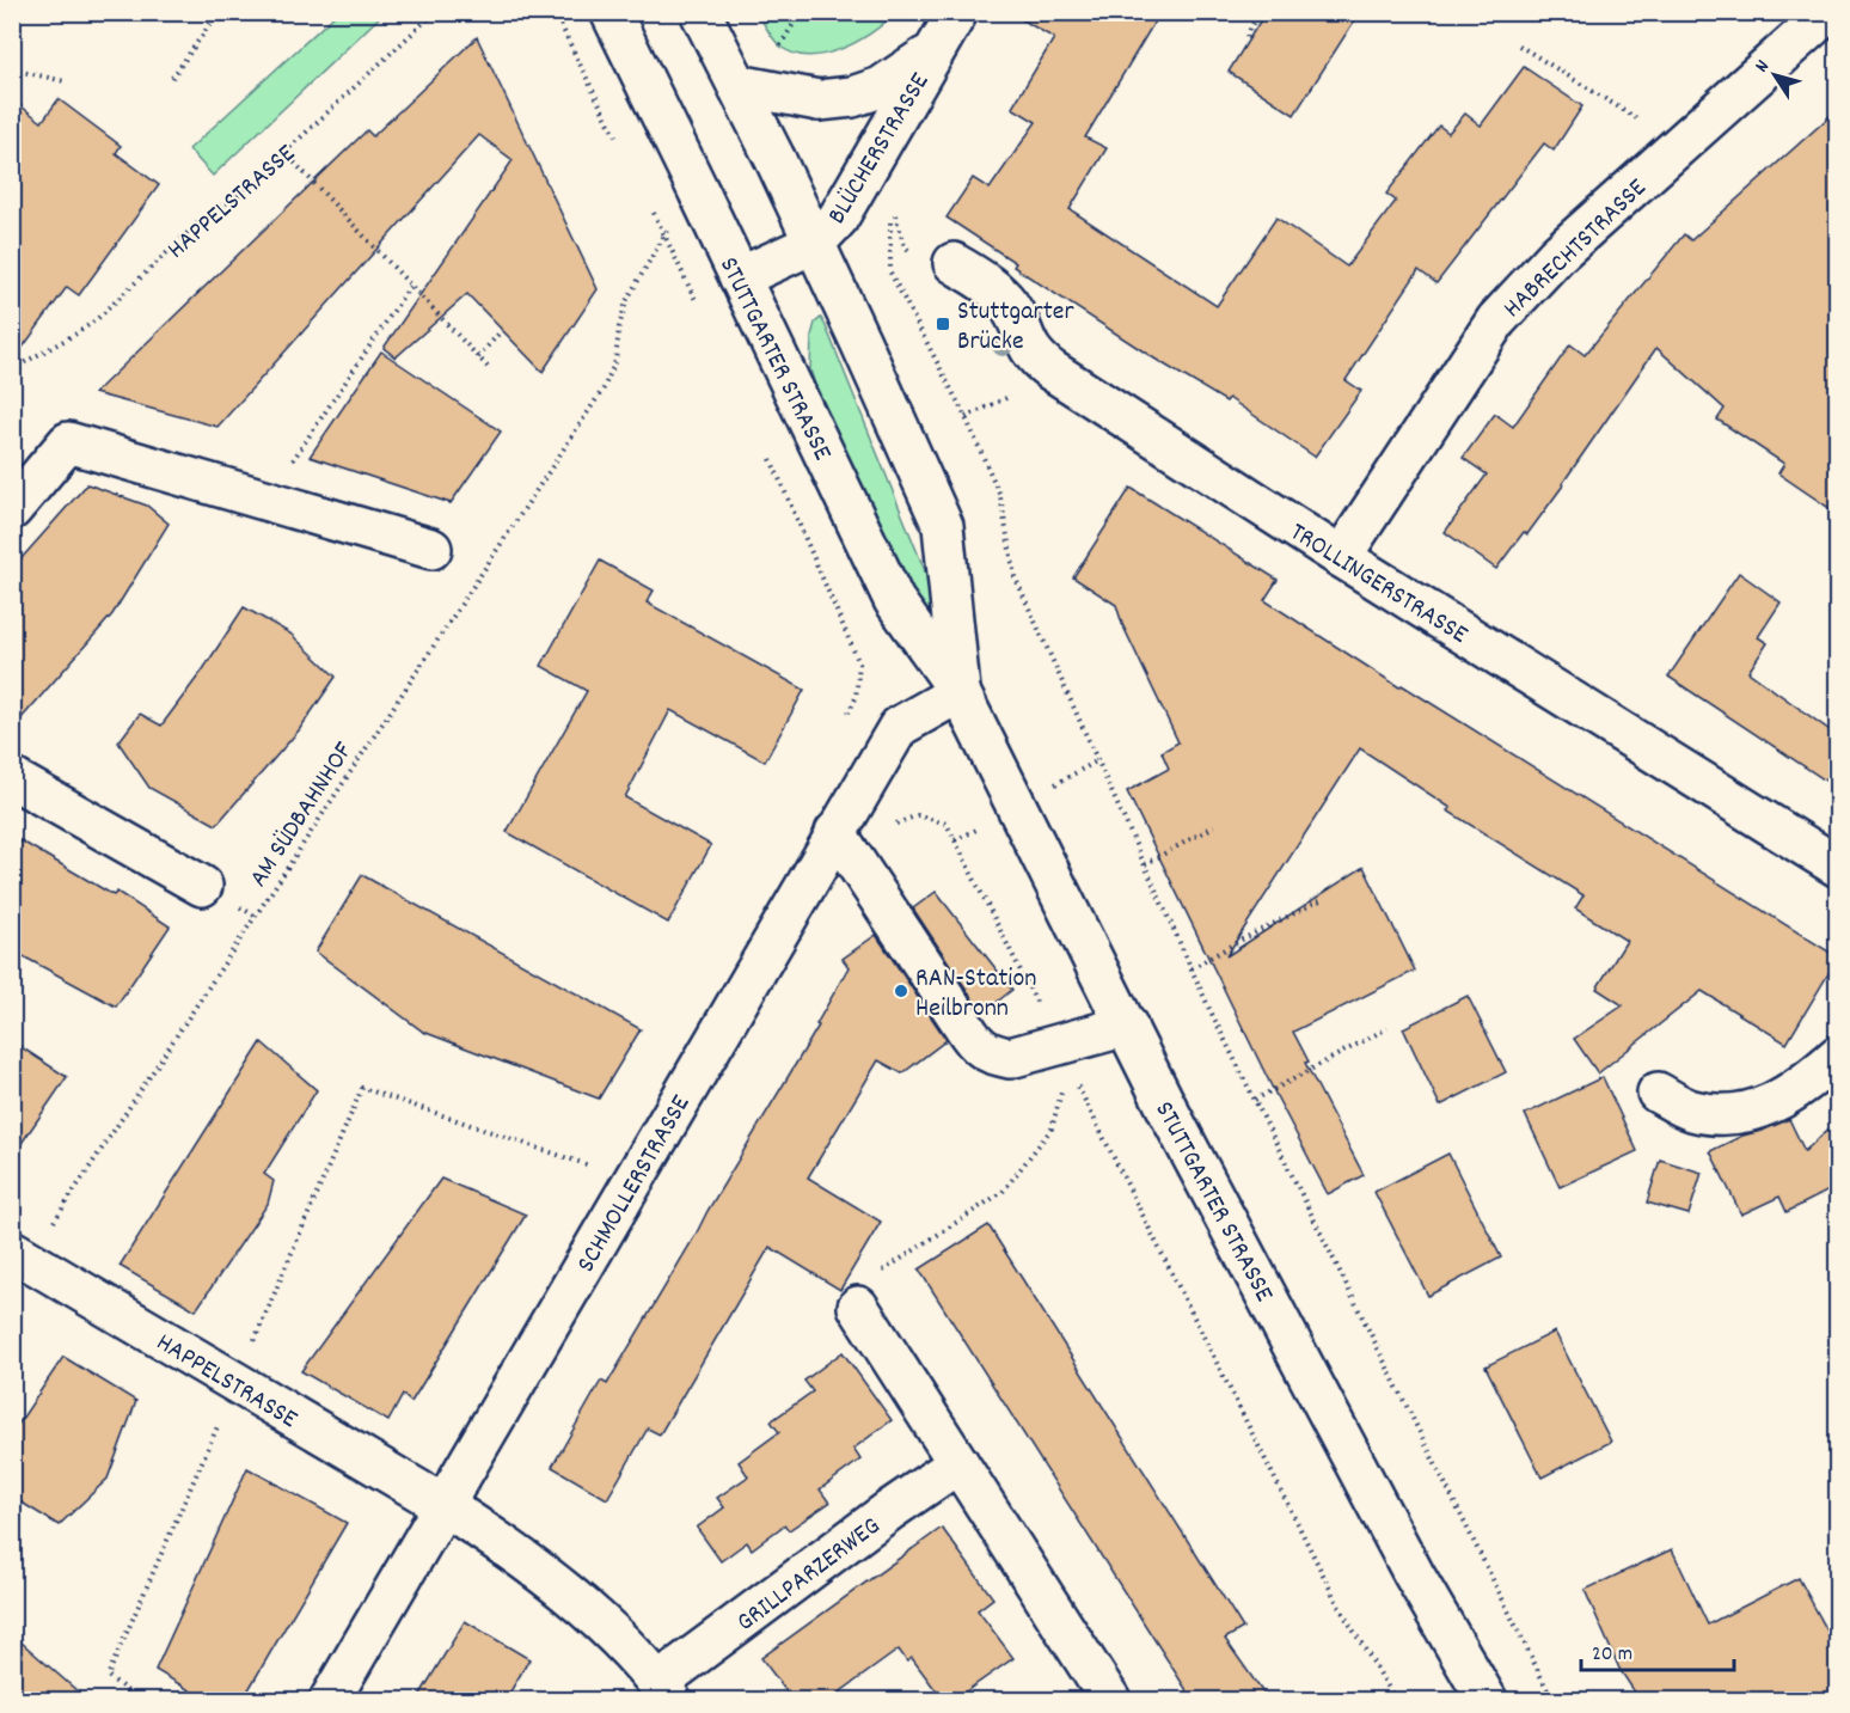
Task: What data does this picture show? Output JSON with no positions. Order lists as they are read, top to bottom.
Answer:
{
  "streets": {
    "street": [
      "BLÜCHERSTRASSE",
      "HAPPELSTRASSE",
      "HABRECHTSTRASSE",
      "STUTTGARTER STRASSE",
      "TROLLINGERSTRASSE",
      "SCHMOLLERSTRASSE",
      "GRILLPARZERWEG"
    ],
    "path": ["AM SÜDBAHNHOF"]
  },
  "crossings": [
    ["BLÜCHERSTRASSE", "STUTTGARTER STRASSE"],
    ["HAPPELSTRASSE", "AM SÜDBAHNHOF"],
    ["HAPPELSTRASSE", "SCHMOLLERSTRASSE"],
    ["HAPPELSTRASSE", "GRILLPARZERWEG"],
    ["HABRECHTSTRASSE", "TROLLINGERSTRASSE"],
    ["STUTTGARTER STRASSE", "SCHMOLLERSTRASSE"]
  ],
  "places": {
    "transit": ["Stuttgarter Brücke"],
    "other": ["RAN-Station Heilbronn"]
  },
  "scale_bar": "20 m",
  "north": "top left"
}
